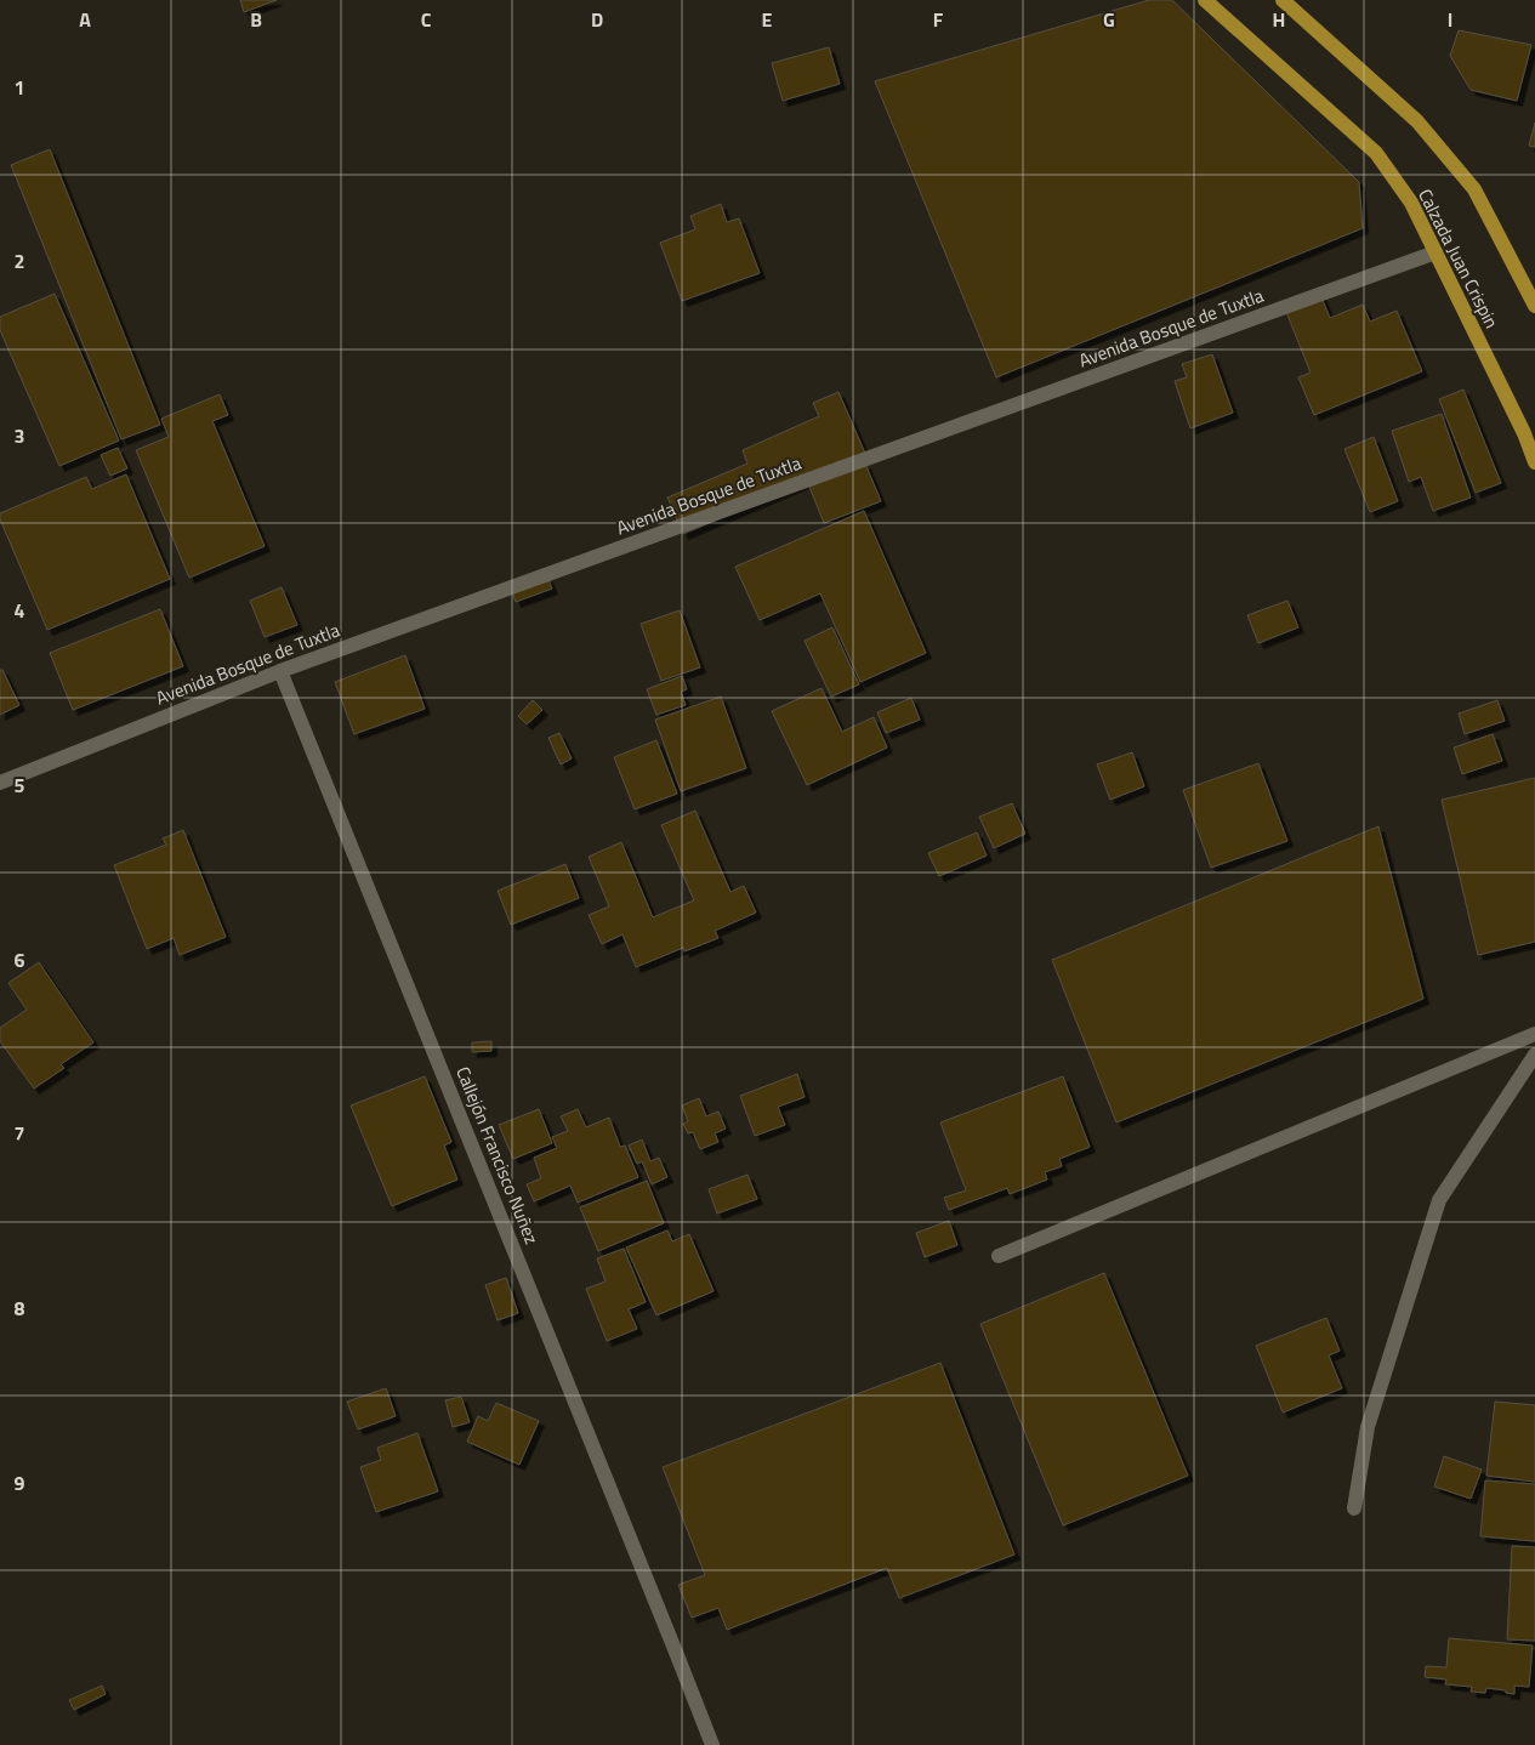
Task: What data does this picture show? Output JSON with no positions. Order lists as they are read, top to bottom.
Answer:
{
  "streets": {
    "main road": ["Calzada Juan Crispin"],
    "street": ["Avenida Bosque de Tuxtla", "Callejón Francisco Nuñez"]
  },
  "crossings": [
    ["Calzada Juan Crispin", "Avenida Bosque de Tuxtla"],
    ["Avenida Bosque de Tuxtla", "Callejón Francisco Nuñez"]
  ],
  "grid": {
    "columns": [
      "A",
      "B",
      "C",
      "D",
      "E",
      "F",
      "G",
      "H",
      "I"
    ],
    "rows": [
      "1",
      "2",
      "3",
      "4",
      "5",
      "6",
      "7",
      "8",
      "9"
    ]
  }
}
